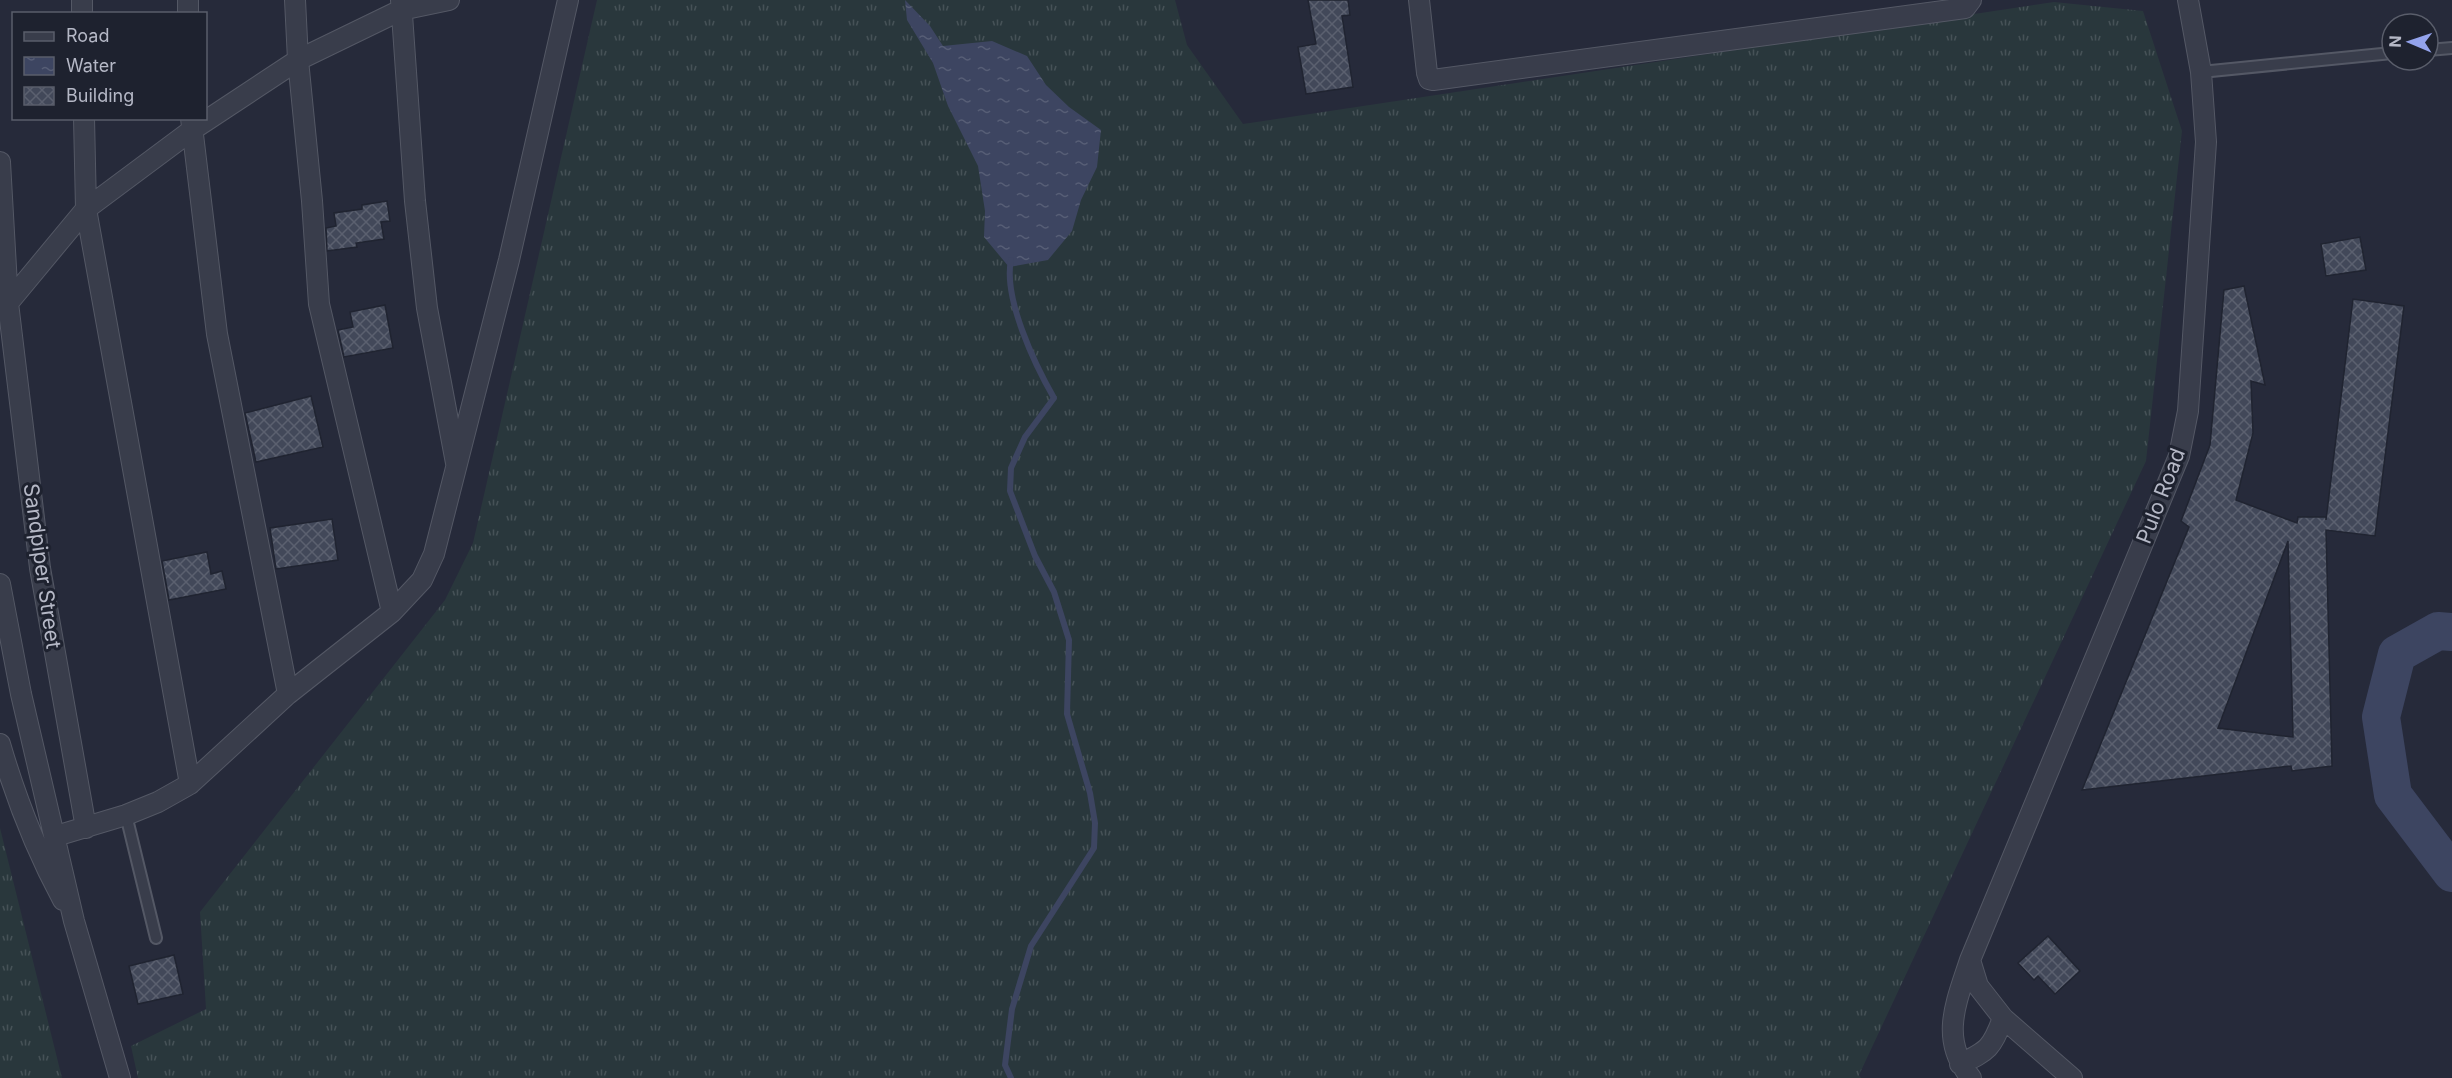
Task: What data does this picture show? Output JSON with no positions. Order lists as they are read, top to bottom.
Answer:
{
  "streets": {
    "street": ["Pulo Road", "Sandpiper Street"]
  },
  "legend": ["Road", "Water", "Building"],
  "north": "left"
}
